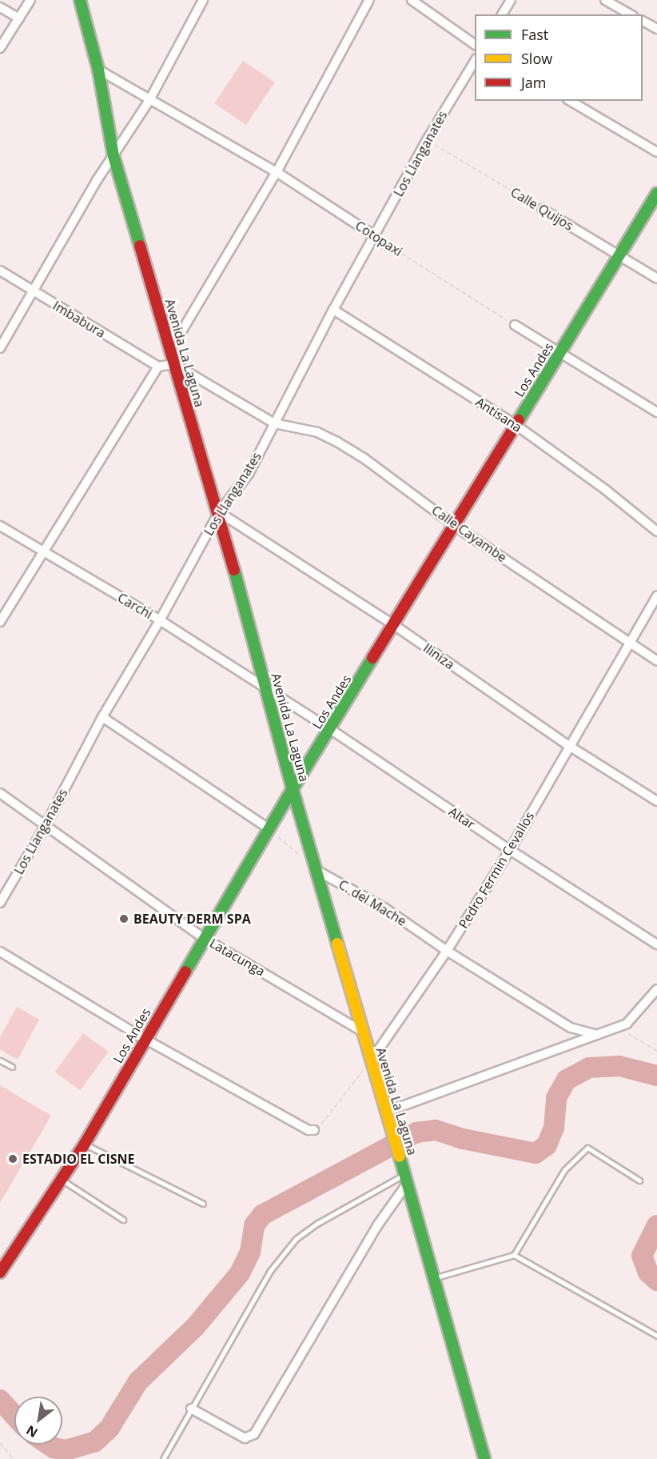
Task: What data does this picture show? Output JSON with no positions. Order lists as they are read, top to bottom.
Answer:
{
  "streets": {
    "street": [
      "Los Llanganates",
      "Calle Quijos",
      "Cotopaxi",
      "Imbabura",
      "Avenida La Laguna",
      "Los Andes",
      "Antisana",
      "Calle Cayambe",
      "Carchi",
      "Iliniza",
      "Altar",
      "Pedro Fermin Cevallos",
      "C. del Mache",
      "Latacunga"
    ]
  },
  "crossings": [
    ["Los Llanganates", "Calle Quijos"],
    ["Los Llanganates", "Cotopaxi"],
    ["Los Llanganates", "Avenida La Laguna"],
    ["Los Llanganates", "Antisana"],
    ["Los Llanganates", "Calle Cayambe"],
    ["Los Llanganates", "Carchi"],
    ["Los Llanganates", "Iliniza"],
    ["Los Llanganates", "Latacunga"],
    ["Calle Quijos", "Los Andes"],
    ["Cotopaxi", "Avenida La Laguna"],
    ["Avenida La Laguna", "Los Andes"],
    ["Avenida La Laguna", "Calle Cayambe"],
    ["Avenida La Laguna", "Carchi"],
    ["Avenida La Laguna", "Iliniza"],
    ["Avenida La Laguna", "Altar"],
    ["Avenida La Laguna", "Pedro Fermin Cevallos"],
    ["Avenida La Laguna", "C. del Mache"],
    ["Avenida La Laguna", "Latacunga"],
    ["Los Andes", "Antisana"],
    ["Los Andes", "Calle Cayambe"],
    ["Los Andes", "Iliniza"],
    ["Los Andes", "Altar"],
    ["Los Andes", "Latacunga"],
    ["Calle Cayambe", "Pedro Fermin Cevallos"],
    ["Carchi", "Altar"],
    ["Iliniza", "Pedro Fermin Cevallos"],
    ["Altar", "Pedro Fermin Cevallos"],
    ["Pedro Fermin Cevallos", "C. del Mache"]
  ],
  "places": ["BEAUTY DERM SPA", "ESTADIO EL CISNE"],
  "legend": ["Fast", "Slow", "Jam"],
  "north": "bottom left"
}
